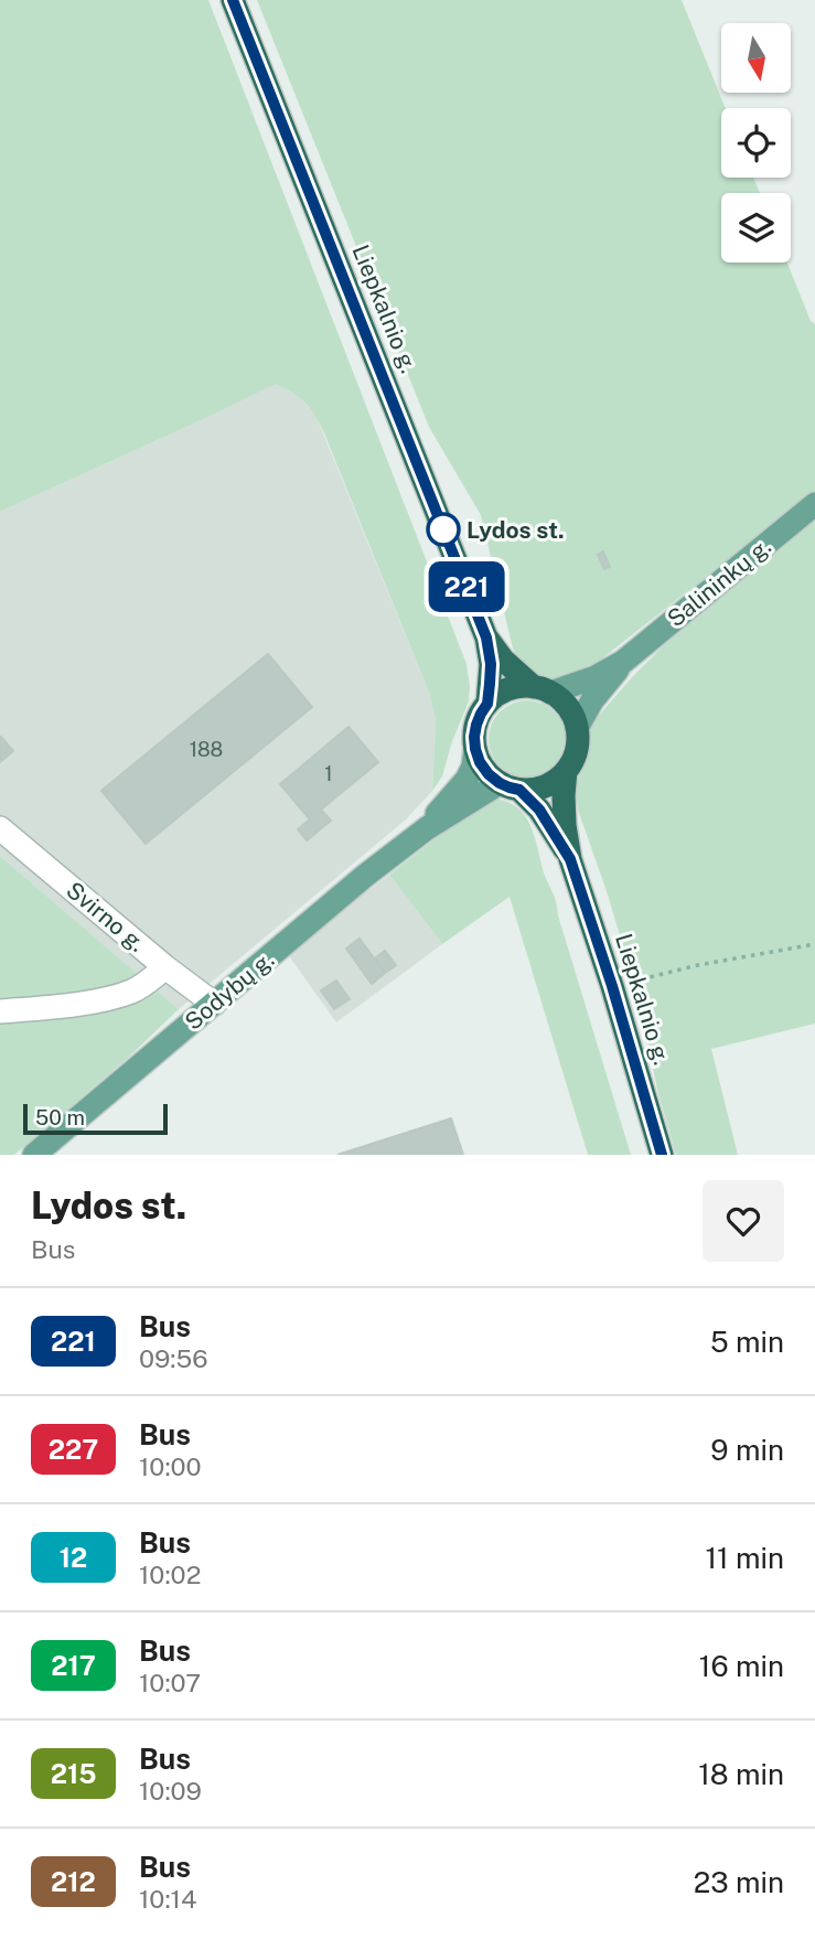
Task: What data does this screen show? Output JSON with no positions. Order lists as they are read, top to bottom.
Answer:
{
  "streets": {
    "highway": ["Liepkalnio g."],
    "main road": ["Salininkų g.", "Sodybų g."],
    "street": ["Svirno g."]
  },
  "crossings": [
    ["Salininkų g.", "Sodybų g."],
    ["Svirno g.", "Sodybų g."]
  ],
  "places": ["Lydos st."],
  "lines": ["bus line 221"],
  "house_numbers": ["188", "1"],
  "scale_bar": "50 m",
  "north": "bottom",
  "page": {
    "on_map": "221",
    "scale": "50 m",
    "heading": ["Lydos st.", "Bus"],
    "list": [
      {
        "mark": "221",
        "name": "Bus",
        "note": "09:56",
        "value": "5 min"
      },
      {
        "mark": "227",
        "name": "Bus",
        "note": "10:00",
        "value": "9 min"
      },
      {
        "mark": "12",
        "name": "Bus",
        "note": "10:02",
        "value": "11 min"
      },
      {
        "mark": "217",
        "name": "Bus",
        "note": "10:07",
        "value": "16 min"
      },
      {
        "mark": "215",
        "name": "Bus",
        "note": "10:09",
        "value": "18 min"
      },
      {
        "mark": "212",
        "name": "Bus",
        "note": "10:14",
        "value": "23 min"
      }
    ]
  }
}
